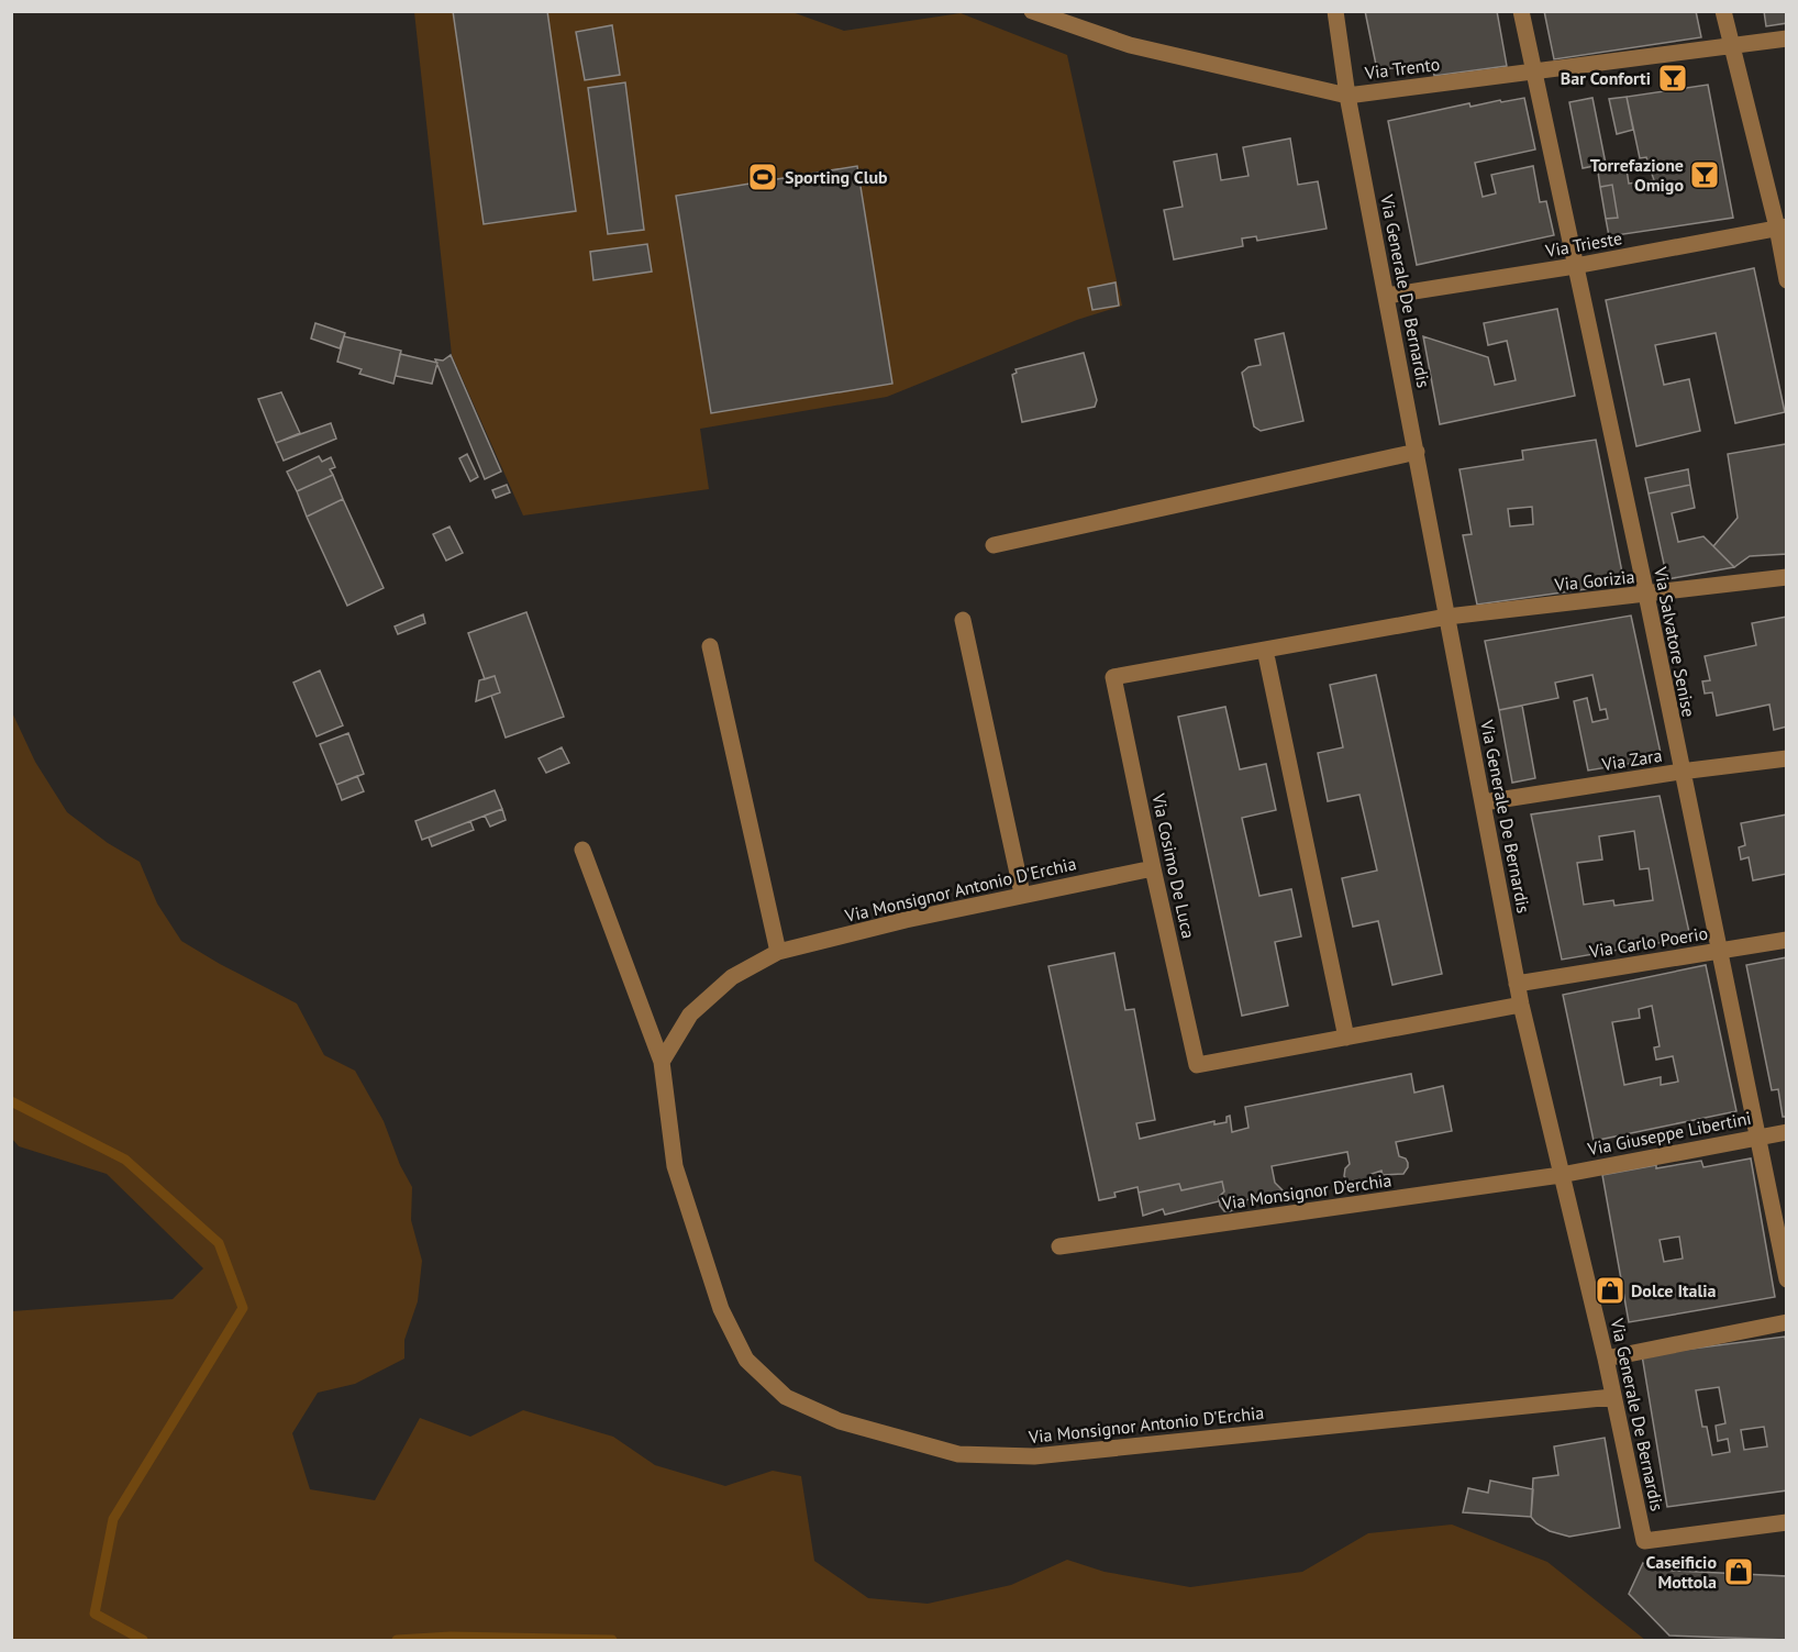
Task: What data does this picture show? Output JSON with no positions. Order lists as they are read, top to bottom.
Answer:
{
  "streets": {
    "street": [
      "Via Trento",
      "Via Trieste",
      "Via Generale De Bernardis",
      "Via Gorizia",
      "Via Salvatore Senise",
      "Via Zara",
      "Via Cosimo De Luca",
      "Via Monsignor Antonio D'Erchia",
      "Via Carlo Poerio",
      "Via Giuseppe Libertini",
      "Via Monsignor D'erchia"
    ]
  },
  "crossings": [
    ["Via Trento", "Via Generale De Bernardis"],
    ["Via Trento", "Via Salvatore Senise"],
    ["Via Trieste", "Via Generale De Bernardis"],
    ["Via Trieste", "Via Salvatore Senise"],
    ["Via Generale De Bernardis", "Via Gorizia"],
    ["Via Generale De Bernardis", "Via Zara"],
    ["Via Generale De Bernardis", "Via Cosimo De Luca"],
    ["Via Generale De Bernardis", "Via Monsignor Antonio D'Erchia"],
    ["Via Generale De Bernardis", "Via Carlo Poerio"],
    ["Via Generale De Bernardis", "Via Giuseppe Libertini"],
    ["Via Generale De Bernardis", "Via Monsignor D'erchia"],
    ["Via Gorizia", "Via Salvatore Senise"],
    ["Via Gorizia", "Via Cosimo De Luca"],
    ["Via Salvatore Senise", "Via Zara"],
    ["Via Salvatore Senise", "Via Carlo Poerio"],
    ["Via Salvatore Senise", "Via Giuseppe Libertini"],
    ["Via Cosimo De Luca", "Via Monsignor Antonio D'Erchia"],
    ["Via Giuseppe Libertini", "Via Monsignor D'erchia"]
  ],
  "places": {
    "bar": ["Bar Conforti", "Torrefazione Omigo"],
    "sports": ["Sporting Club"],
    "shop": ["Dolce Italia", "Caseificio Mottola"]
  }
}
